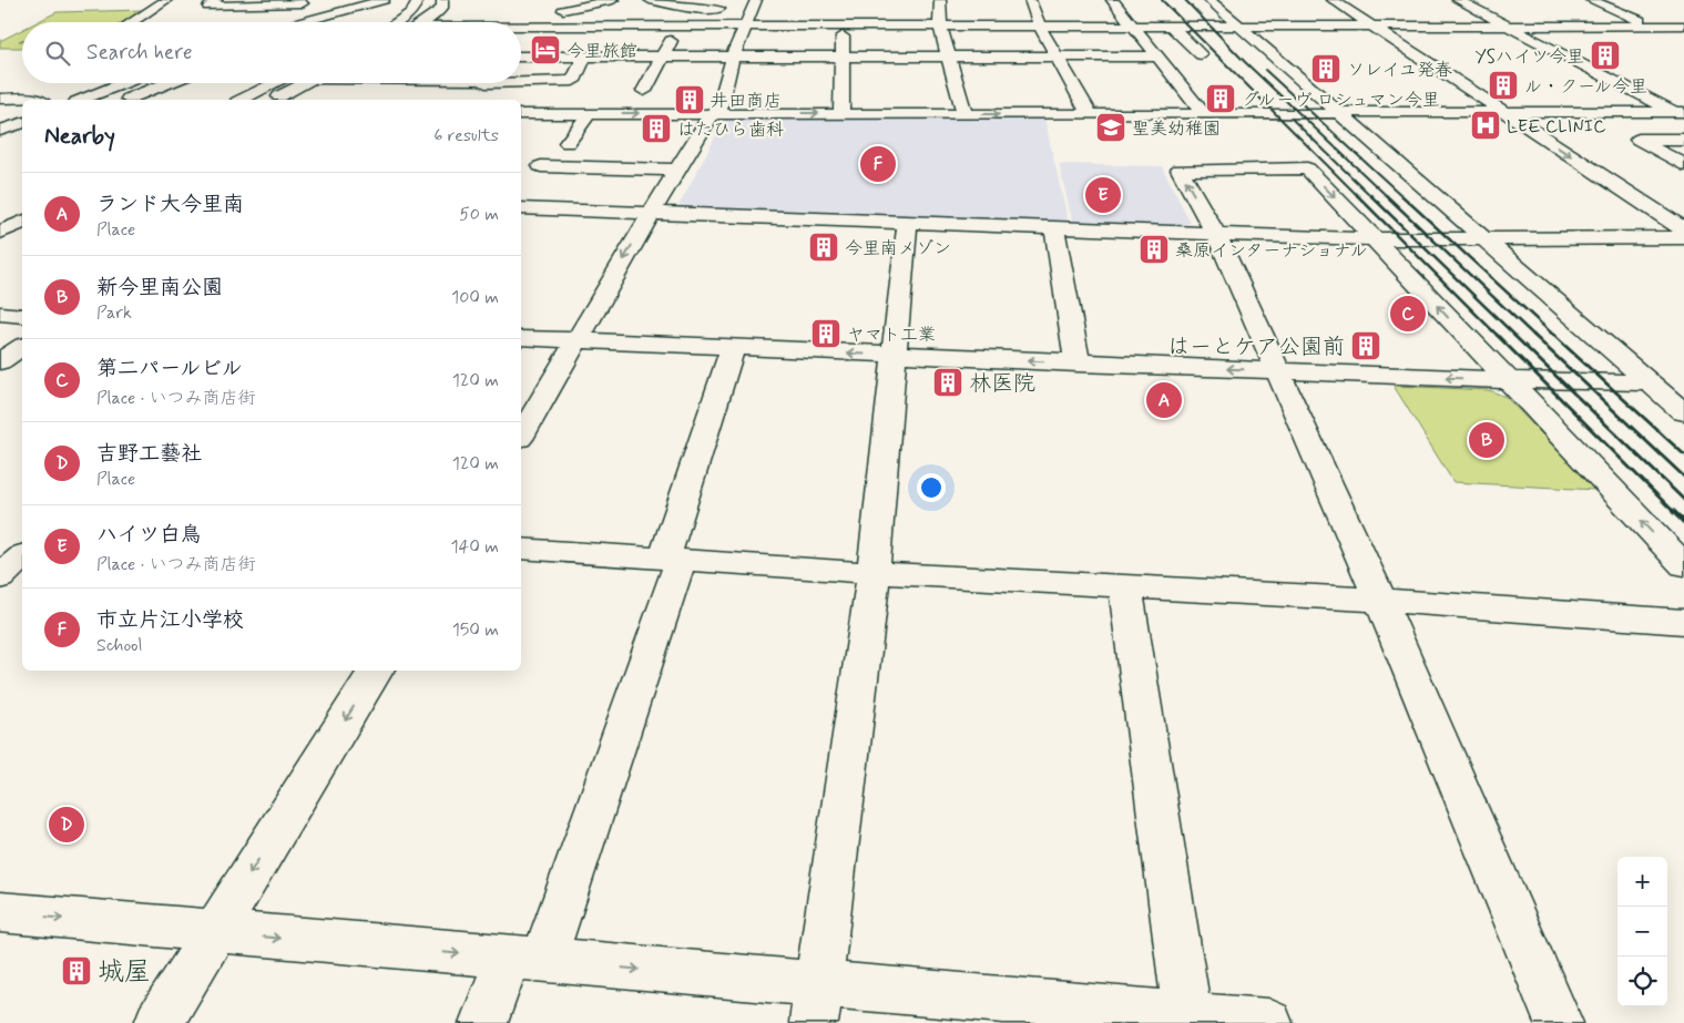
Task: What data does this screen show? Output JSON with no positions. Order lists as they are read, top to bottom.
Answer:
{
  "places": {
    "hotel": ["今里旅館"],
    "building": [
      "YSハイツ今里",
      "ソレイユ発春",
      "ル・クール今里",
      "グルーヴ ロシュマン今里",
      "井田商店",
      "はたひら歯科",
      "今里南メゾン",
      "桑原インターナショナル",
      "ヤマト工業",
      "はーとケア公園前",
      "林医院",
      "城屋"
    ],
    "hospital": ["LEE CLINIC"],
    "school or university": ["聖美幼稚園"]
  },
  "page": {
    "search": "Search here",
    "heading": ["Nearby", "6 results"],
    "pins": [
      "F",
      "E",
      "C",
      "A",
      "B",
      "D"
    ],
    "list": [
      {
        "mark": "A",
        "name": "ランド大今里南",
        "note": "Place",
        "value": "50 m"
      },
      {
        "mark": "B",
        "name": "新今里南公園",
        "note": "Park",
        "value": "100 m"
      },
      {
        "mark": "C",
        "name": "第二パールビル",
        "note": "Place · いつみ商店街",
        "value": "120 m"
      },
      {
        "mark": "D",
        "name": "吉野工藝社",
        "note": "Place",
        "value": "120 m"
      },
      {
        "mark": "E",
        "name": "ハイツ白鳥",
        "note": "Place · いつみ商店街",
        "value": "140 m"
      },
      {
        "mark": "F",
        "name": "市立片江小学校",
        "note": "School",
        "value": "150 m"
      }
    ],
    "map_buttons": ["+", "−"]
  }
}
